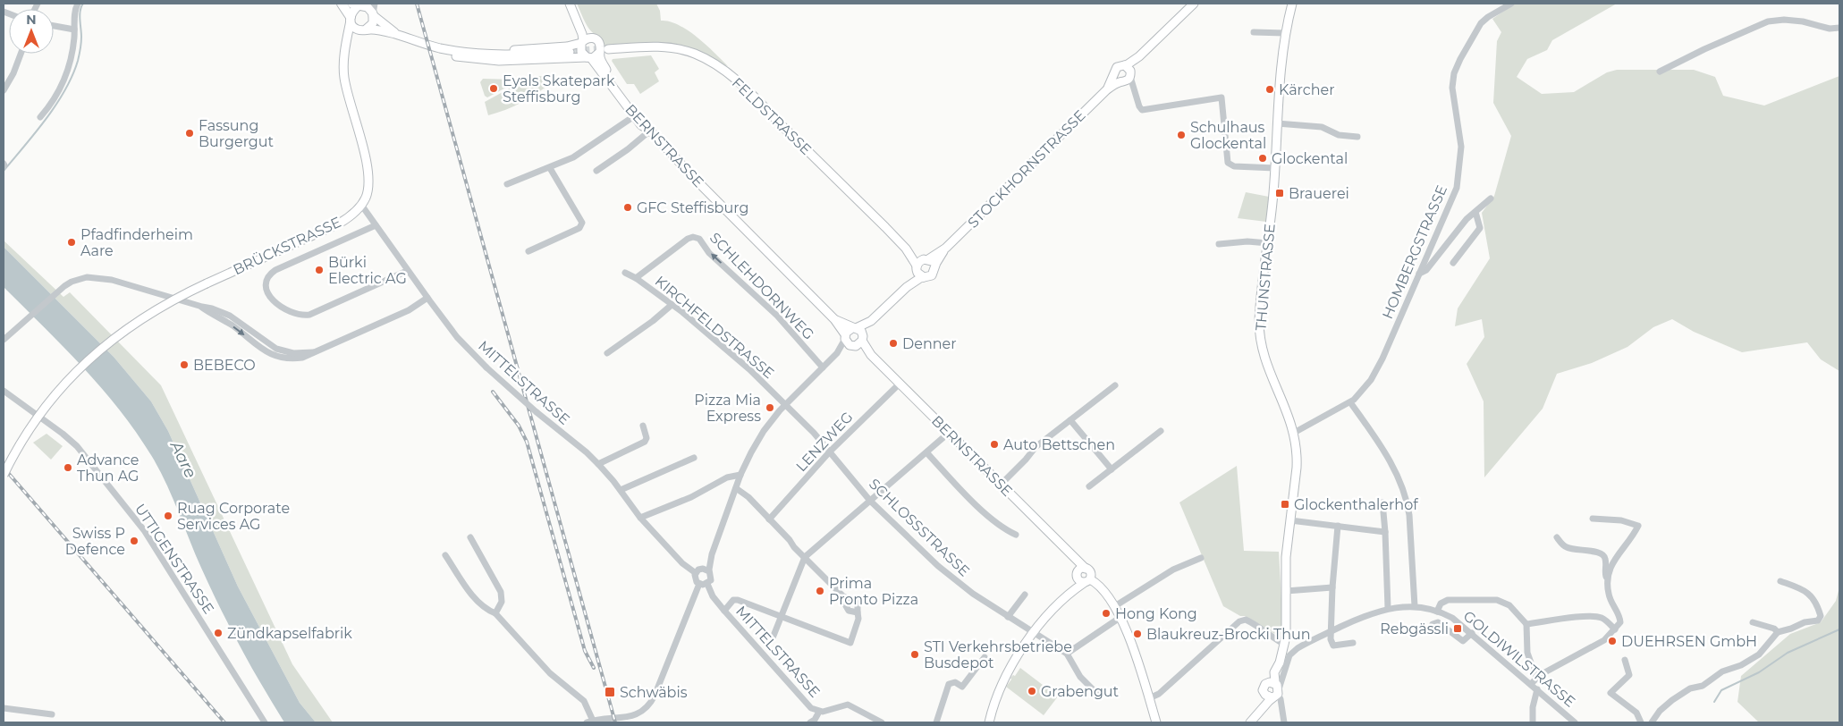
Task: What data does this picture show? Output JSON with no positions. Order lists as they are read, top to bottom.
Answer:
{
  "streets": {
    "main road": [
      "FELDSTRASSE",
      "BERNSTRASSE",
      "STOCKHORNSTRASSE",
      "BRÜCKSTRASSE",
      "THUNSTRASSE"
    ],
    "street": [
      "HOMBERGSTRASSE",
      "SCHLEHDORNWEG",
      "KIRCHFELDSTRASSE",
      "MITTELSTRASSE",
      "LENZWEG",
      "SCHLOSSSTRASSE",
      "UTTIGENSTRASSE",
      "GOLDIWILSTRASSE"
    ]
  },
  "crossings": [
    ["FELDSTRASSE", "STOCKHORNSTRASSE"],
    ["BERNSTRASSE", "LENZWEG"],
    ["BRÜCKSTRASSE", "MITTELSTRASSE"],
    ["HOMBERGSTRASSE", "THUNSTRASSE"],
    ["SCHLEHDORNWEG", "KIRCHFELDSTRASSE"],
    ["KIRCHFELDSTRASSE", "SCHLOSSSTRASSE"],
    ["LENZWEG", "SCHLOSSSTRASSE"]
  ],
  "one_way": ["SCHLEHDORNWEG"],
  "water": ["Aare"],
  "places": {
    "other": [
      "Eyals Skatepark Steffisburg",
      "Kärcher",
      "Fassung Burgergut",
      "Schulhaus Glockental",
      "Glockental",
      "GFC Steffisburg",
      "Pfadfinderheim Aare",
      "Bürki Electric AG",
      "Denner",
      "BEBECO",
      "Pizza Mia Express",
      "Auto Bettschen",
      "Advance Thun AG",
      "Ruag Corporate Services AG",
      "Swiss P Defence",
      "Prima Pronto Pizza",
      "Hong Kong",
      "Zündkapselfabrik",
      "Blaukreuz-Brocki Thun",
      "DUEHRSEN GmbH",
      "STI Verkehrsbetriebe Busdepot",
      "Grabengut"
    ],
    "transit": [
      "Brauerei",
      "Glockenthalerhof",
      "Rebgässli",
      "Schwäbis"
    ]
  },
  "north": "top"
}
